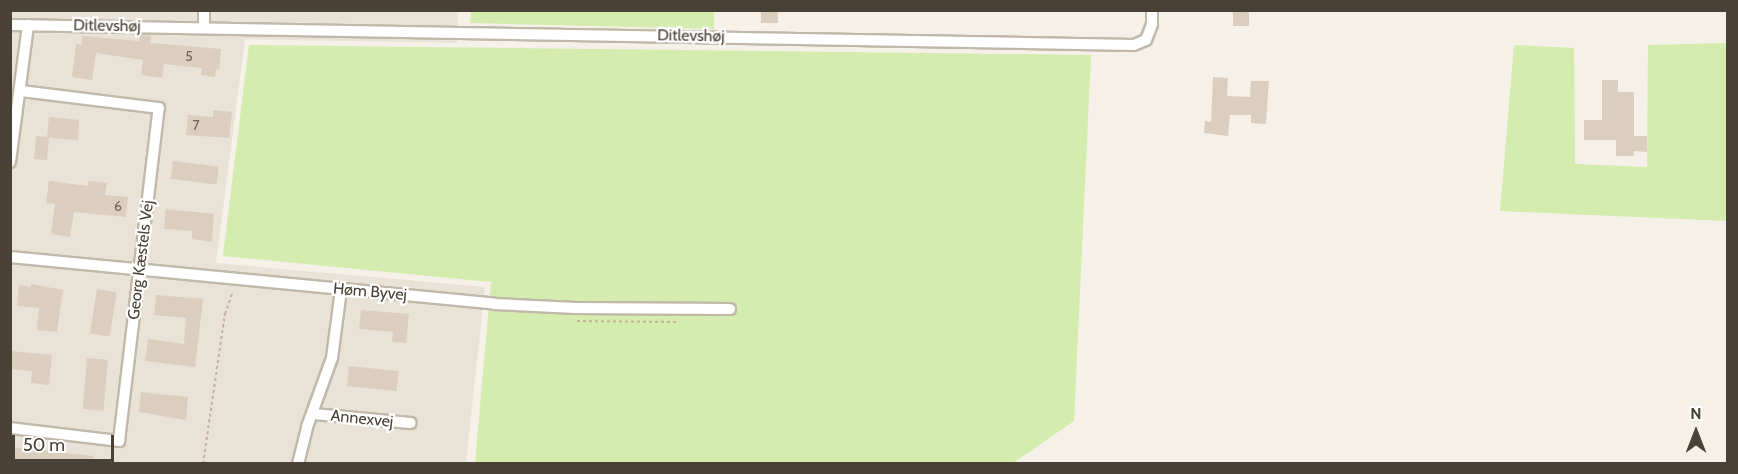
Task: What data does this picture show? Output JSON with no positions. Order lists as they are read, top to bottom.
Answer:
{
  "streets": {
    "street": [
      "Ditlevshøj",
      "Georg Kæstels Vej",
      "Høm Byvej",
      "Annexvej"
    ]
  },
  "crossings": [
    ["Georg Kæstels Vej", "Høm Byvej"],
    ["Høm Byvej", "Annexvej"]
  ],
  "house_numbers": ["5", "7", "6"],
  "scale_bar": "50 m",
  "north": "top"
}
